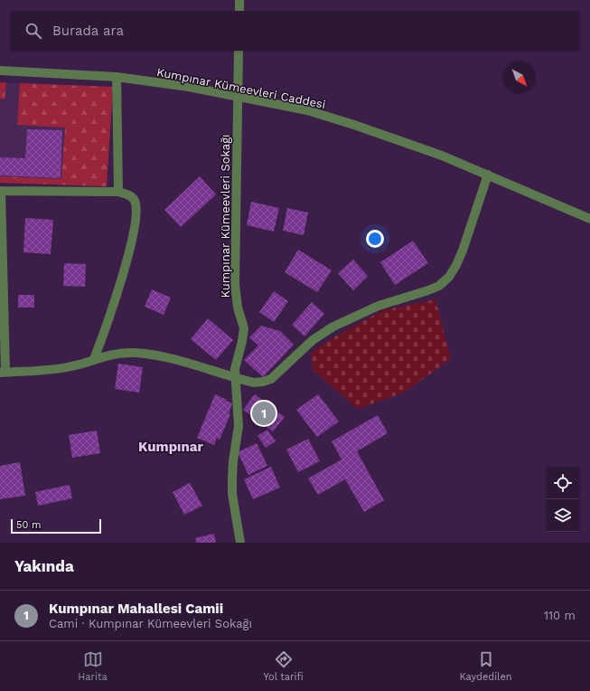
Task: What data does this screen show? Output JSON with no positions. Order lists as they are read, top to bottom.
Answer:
{
  "streets": {
    "street": ["Kumpınar Kümeevleri Caddesi", "Kumpınar Kümeevleri Sokağı"]
  },
  "crossings": [
    ["Kumpınar Kümeevleri Caddesi", "Kumpınar Kümeevleri Sokağı"]
  ],
  "districts": ["Kumpınar"],
  "scale_bar": "50 m",
  "north": "bottom right",
  "page": {
    "search": "Burada ara",
    "pins": "1",
    "scale": "50 m",
    "heading": "Yakında",
    "list": [
      {
        "mark": "1",
        "name": "Kumpınar Mahallesi Camii",
        "note": "Cami · Kumpınar Kümeevleri Sokağı",
        "value": "110 m"
      }
    ],
    "nav": ["Harita", "Yol tarifi", "Kaydedilen"]
  }
}
